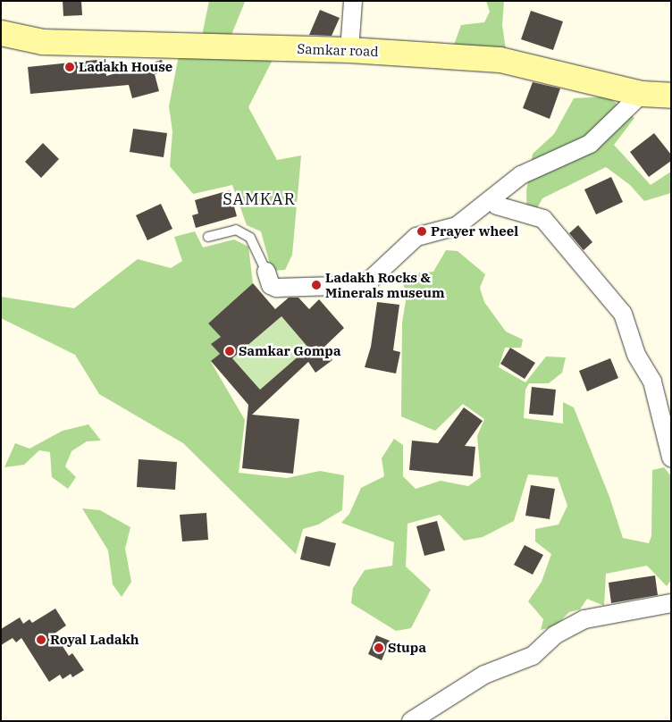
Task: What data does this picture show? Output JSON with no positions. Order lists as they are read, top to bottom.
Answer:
{
  "streets": {
    "street": ["Samkar road"]
  },
  "districts": ["SAMKAR"],
  "places": [
    "Ladakh House",
    "Prayer wheel",
    "Ladakh Rocks & Minerals museum",
    "Samkar Gompa",
    "Royal Ladakh",
    "Stupa"
  ]
}
